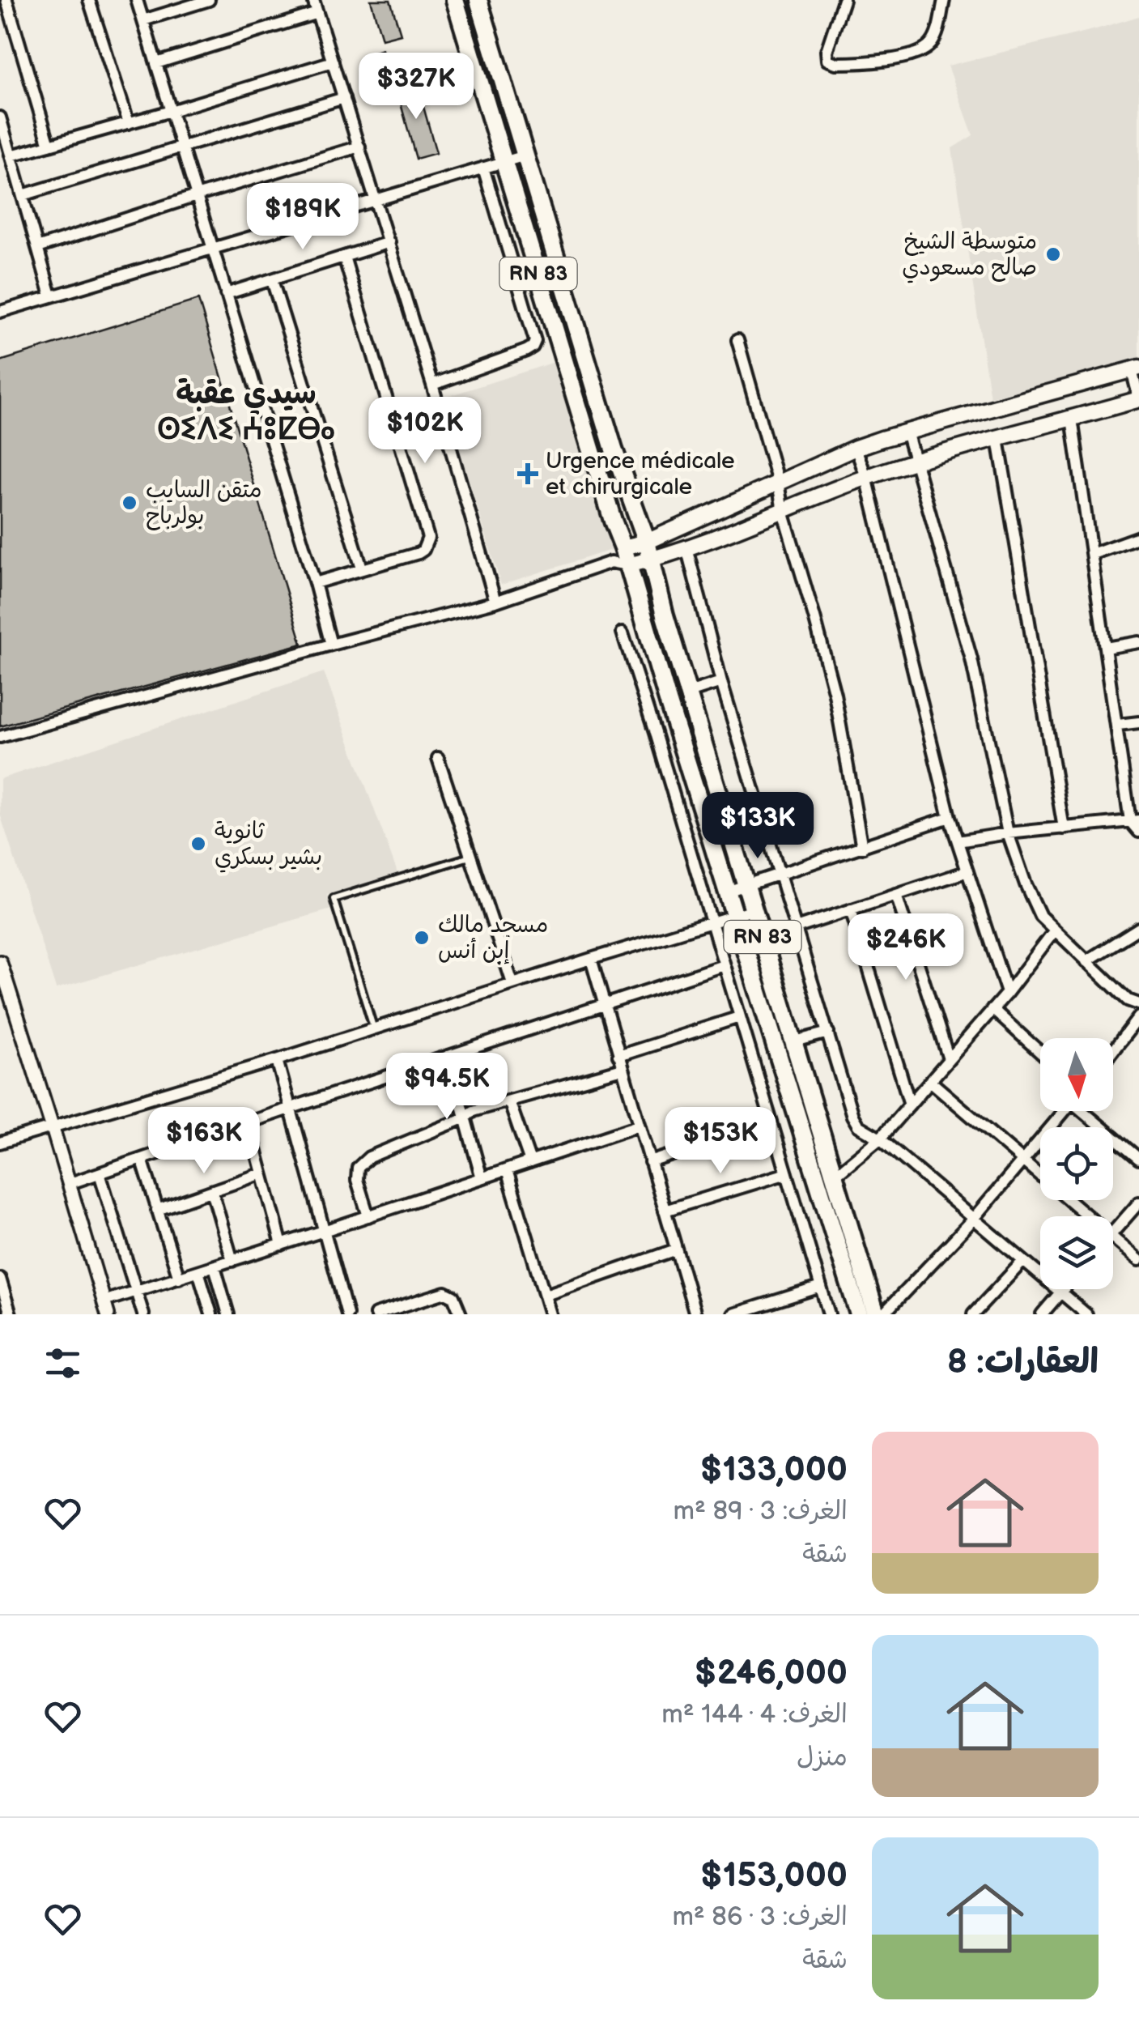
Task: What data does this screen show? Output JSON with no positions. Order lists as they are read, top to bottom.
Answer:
{
  "streets": {
    "main road": ["RN 83"]
  },
  "districts": ["سيدي عقبة ⵙⵉⴷⵉ ⵄⵓⵇⴱⴰ"],
  "places": {
    "other": [
      "متوسطة الشيخ صالح مسعودي",
      "متقن السايب بولرباح",
      "ثانوية بشير بسكري",
      "مسجد مالك إبن أنس"
    ],
    "health": ["Urgence médicale et chirurgicale"]
  },
  "north": "bottom",
  "page": {
    "price": [
      "$327K",
      "$189K",
      "$102K",
      "$133K",
      "$246K",
      "$94.5K",
      "$163K",
      "$153K"
    ],
    "heading": "العقارات: 8",
    "list": [
      {
        "name": "$133,000",
        "note": "الغرف: 3 · 89 m² · شقة"
      },
      {
        "name": "$246,000",
        "note": "الغرف: 4 · 144 m² · منزل"
      },
      {
        "name": "$153,000",
        "note": "الغرف: 3 · 86 m² · شقة"
      }
    ]
  }
}
